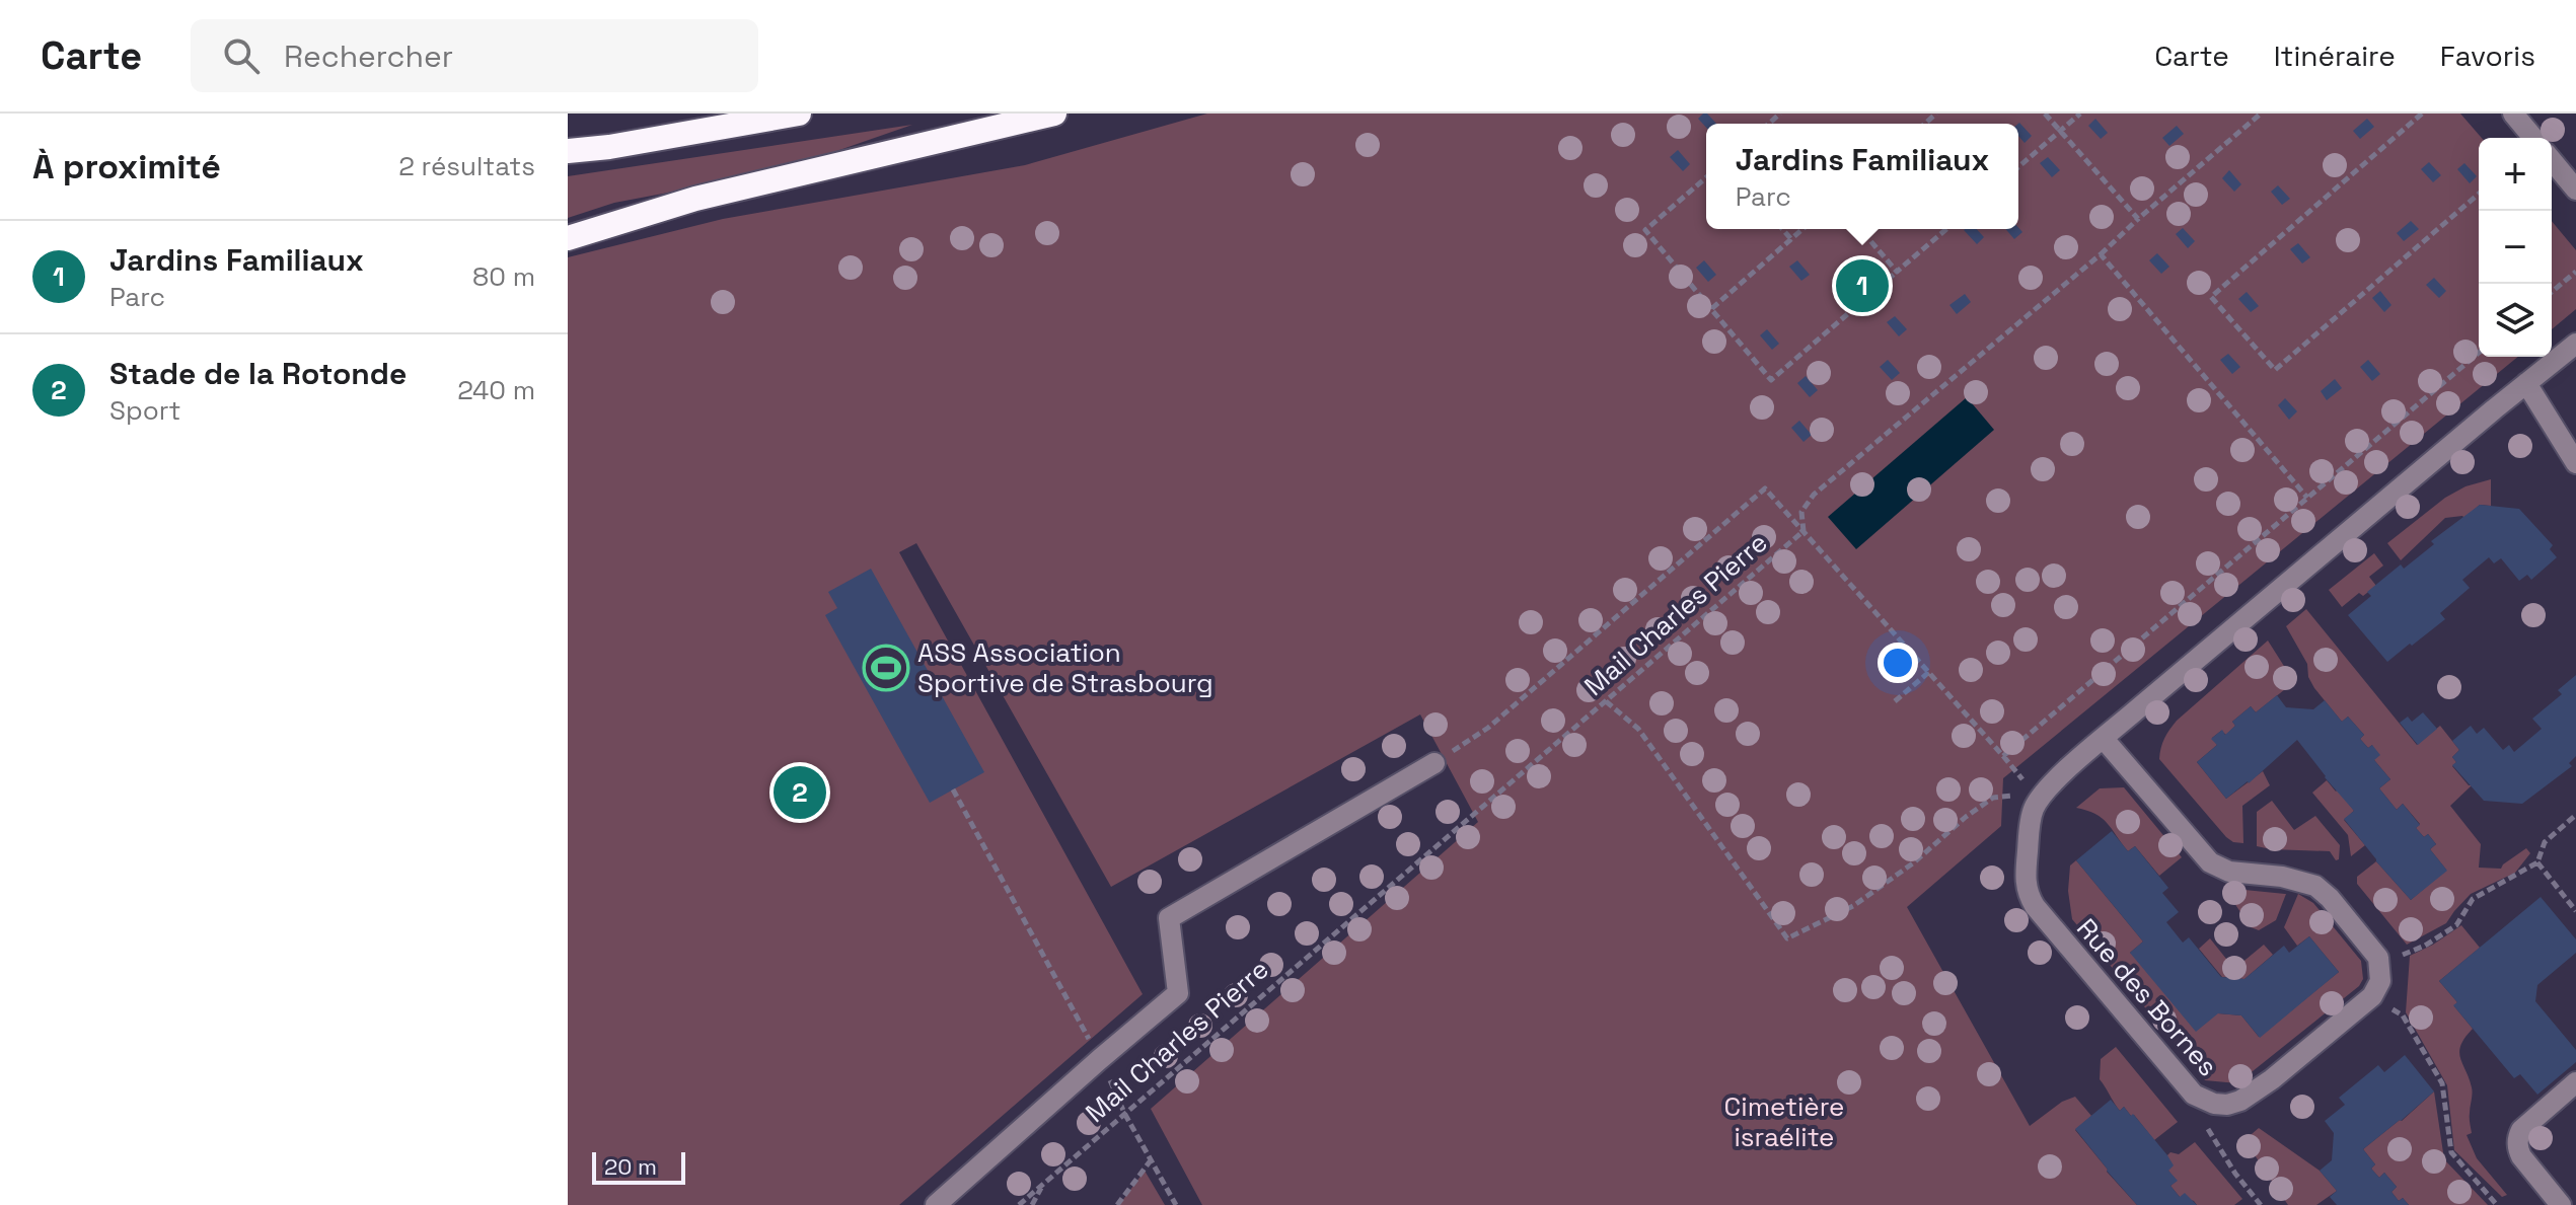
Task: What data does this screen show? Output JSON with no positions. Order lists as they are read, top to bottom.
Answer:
{
  "streets": {
    "street": ["Rue des Bornes"],
    "path": ["Mail Charles Pierre"]
  },
  "parks": ["Cimetière israélite"],
  "places": {
    "sports": ["ASS Association Sportive de Strasbourg"]
  },
  "scale_bar": "20 m",
  "page": {
    "header": "Carte",
    "search": "Rechercher",
    "nav": ["Carte", "Itinéraire", "Favoris"],
    "heading": ["À proximité", "2 résultats"],
    "popup": ["Jardins Familiaux", "Parc"],
    "map_buttons": ["+", "−"],
    "list": [
      {
        "mark": "1",
        "name": "Jardins Familiaux",
        "note": "Parc",
        "value": "80 m"
      },
      {
        "mark": "2",
        "name": "Stade de la Rotonde",
        "note": "Sport",
        "value": "240 m"
      }
    ],
    "pins": ["1", "2"],
    "scale": "20 m"
  }
}
